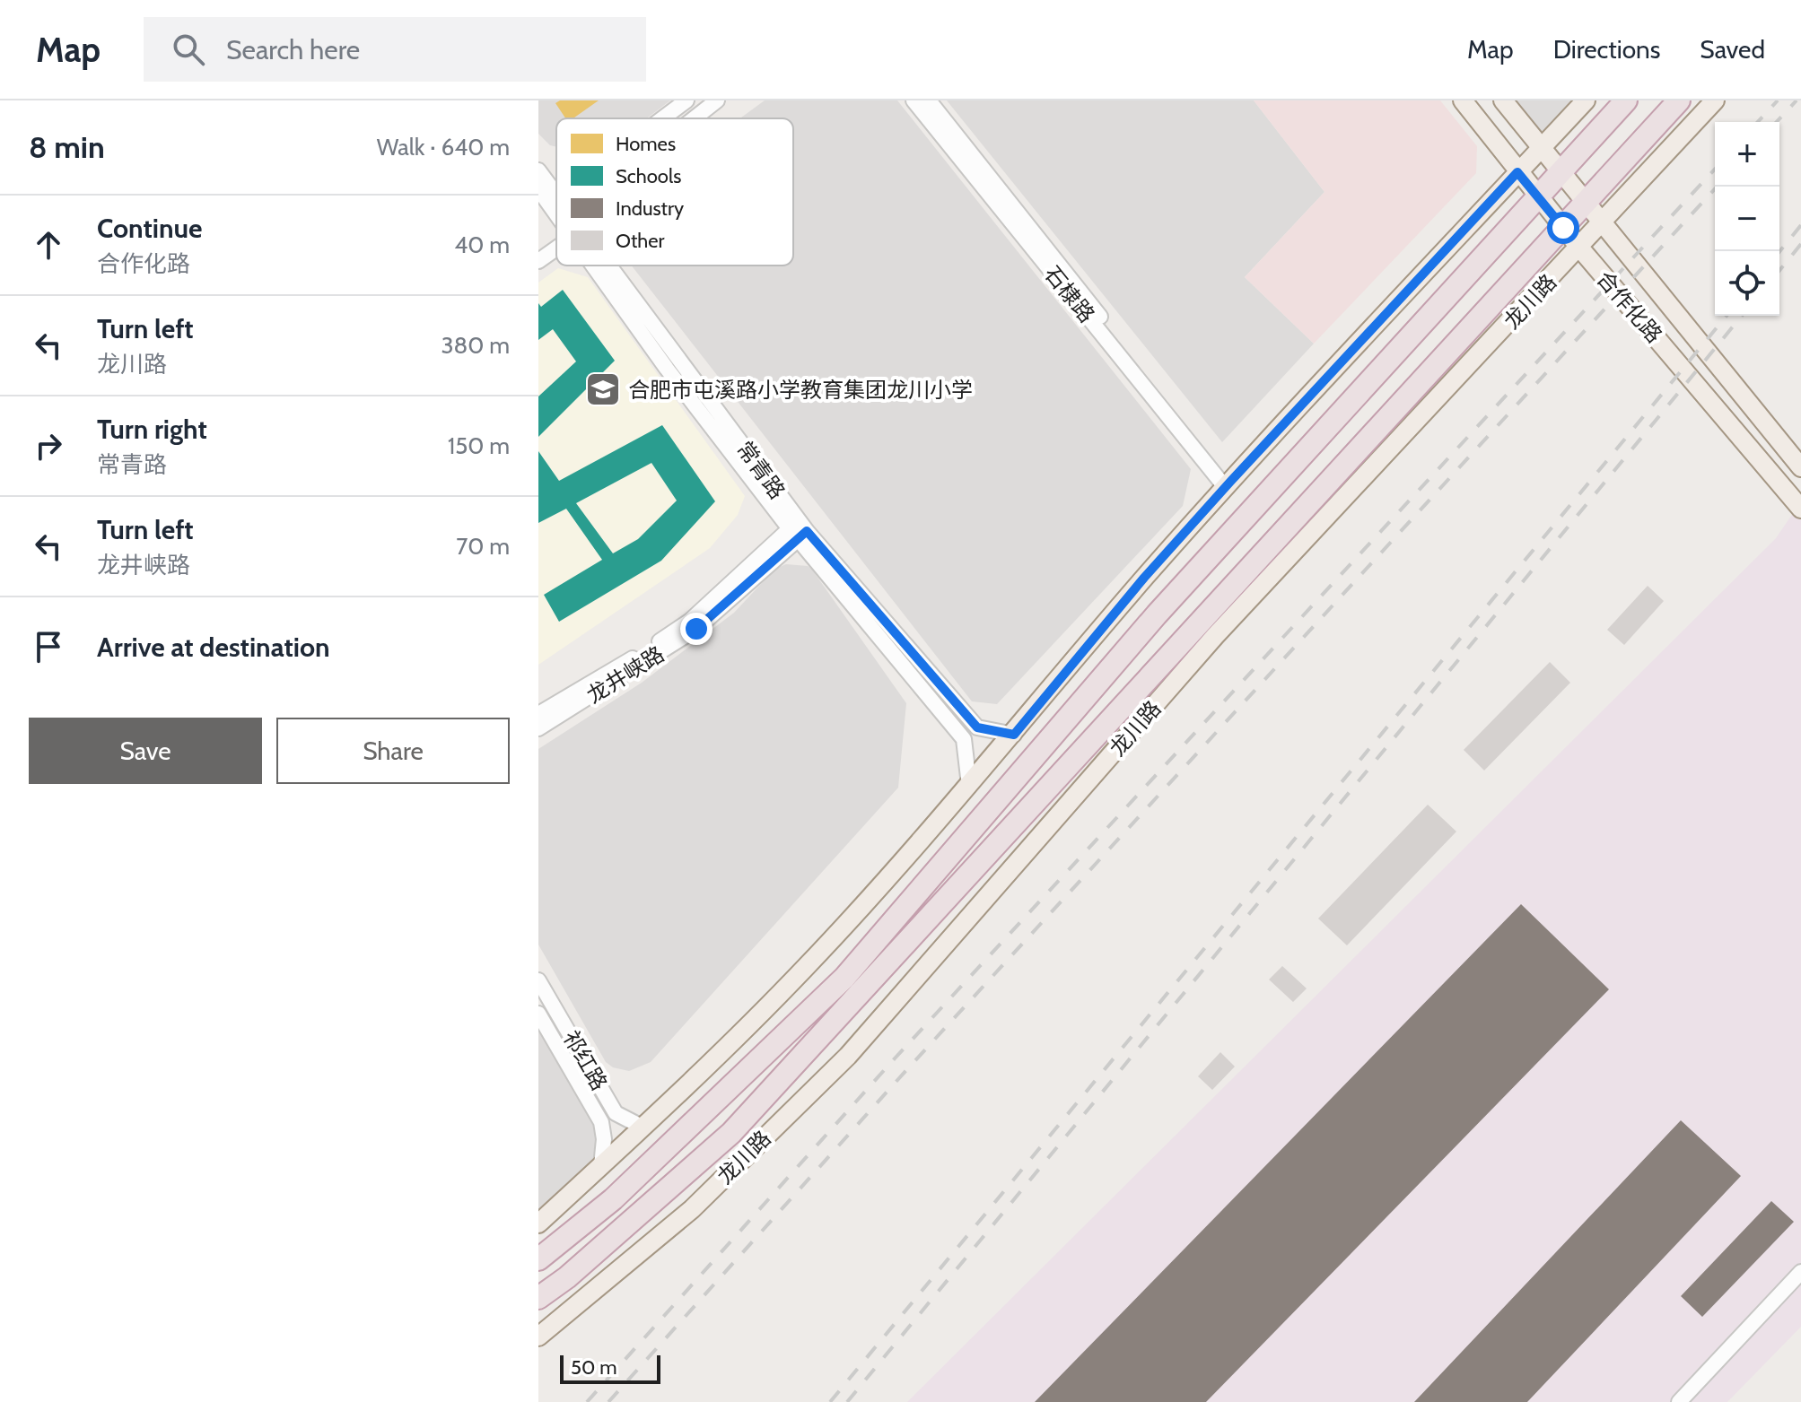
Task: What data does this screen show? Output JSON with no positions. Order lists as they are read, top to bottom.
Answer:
{
  "streets": {
    "highway": ["龙川路"],
    "main road": ["合作化路"],
    "street": [
      "石棣路",
      "常青路",
      "龙井峡路",
      "祁红路"
    ]
  },
  "crossings": [
    ["龙川路", "合作化路"],
    ["常青路", "龙井峡路"]
  ],
  "places": {
    "school or university": ["合肥市屯溪路小学教育集团龙川小学"]
  },
  "legend": [
    "Homes",
    "Schools",
    "Industry",
    "Other"
  ],
  "scale_bar": "50 m",
  "page": {
    "header": "Map",
    "search": "Search here",
    "nav": ["Map", "Directions", "Saved"],
    "heading": ["8 min", "Walk · 640 m"],
    "map_buttons": ["+", "−"],
    "list": [
      ["Continue", "合作化路", "40 m"],
      ["Turn left", "龙川路", "380 m"],
      ["Turn right", "常青路", "150 m"],
      ["Turn left", "龙井峡路", "70 m"],
      "Arrive at destination"
    ],
    "buttons": ["Save", "Share"],
    "scale": "50 m"
  }
}
